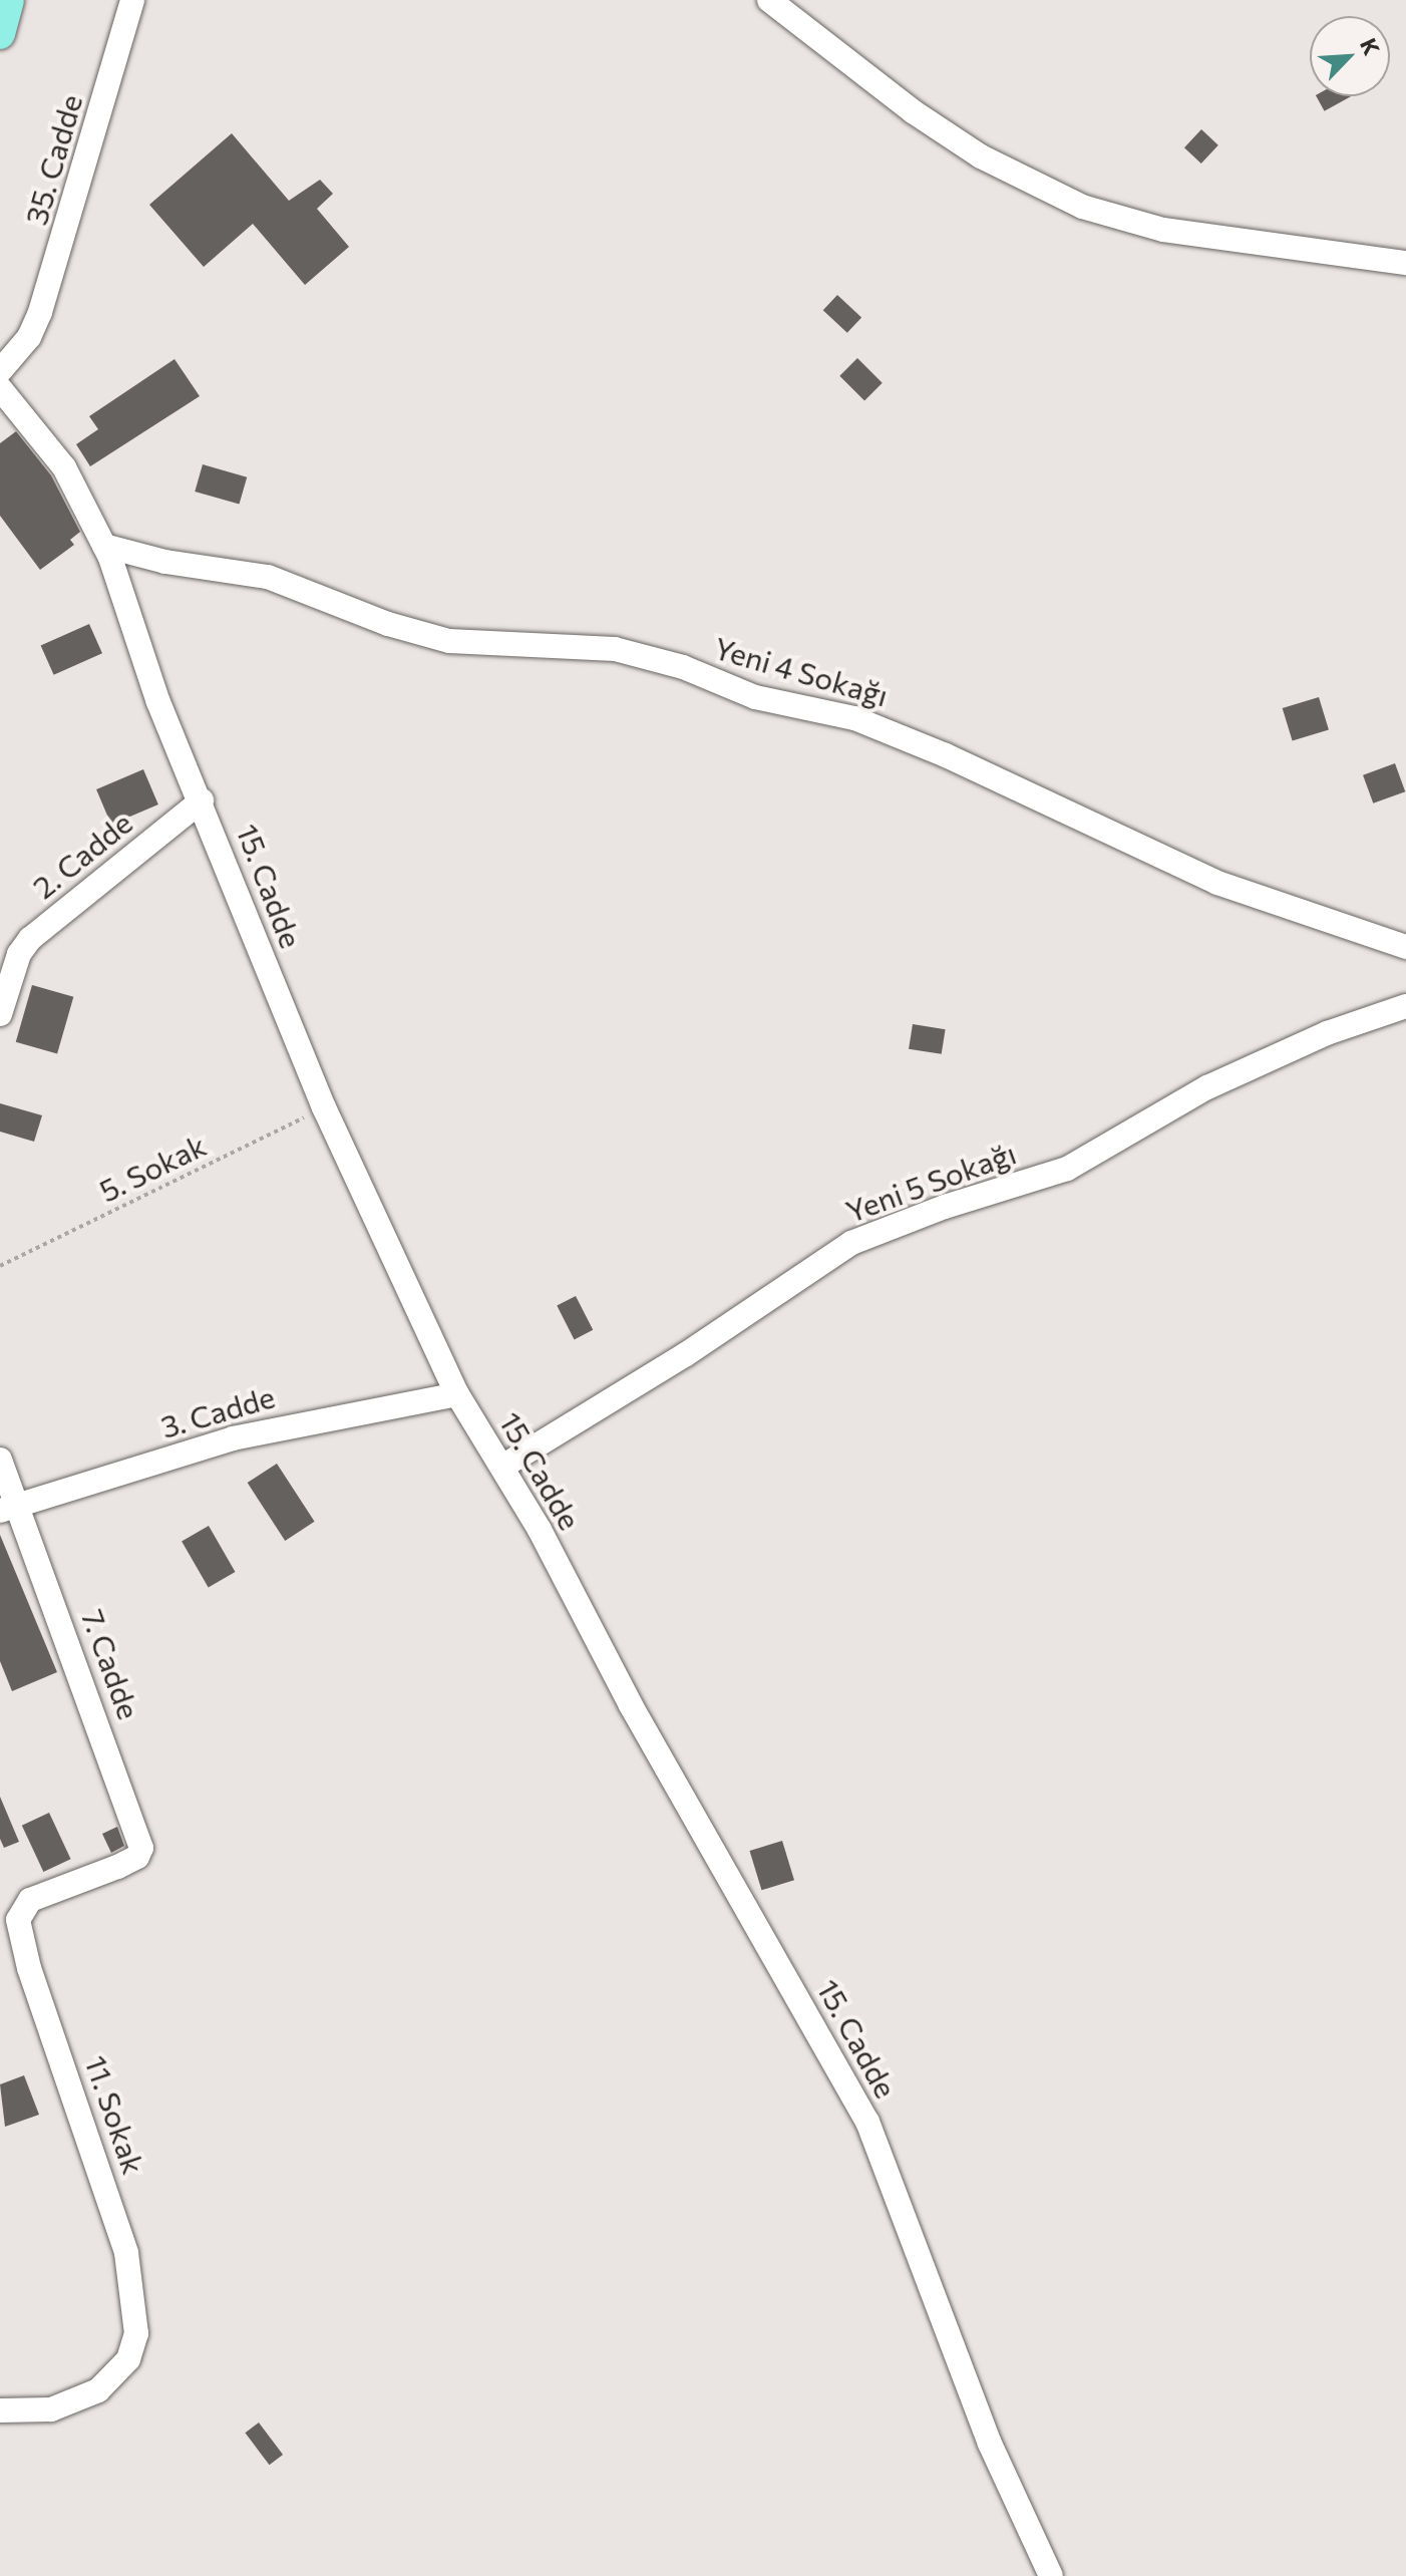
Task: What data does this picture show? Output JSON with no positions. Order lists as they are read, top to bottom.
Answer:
{
  "streets": {
    "street": [
      "35. Cadde",
      "Yeni 4 Sokağı",
      "2. Cadde",
      "15. Cadde",
      "Yeni 5 Sokağı",
      "3. Cadde",
      "7. Cadde",
      "11. Sokak"
    ],
    "path": ["5. Sokak"]
  },
  "crossings": [
    ["Yeni 4 Sokağı", "15. Cadde"],
    ["2. Cadde", "15. Cadde"],
    ["15. Cadde", "5. Sokak"],
    ["15. Cadde", "Yeni 5 Sokağı"],
    ["15. Cadde", "3. Cadde"],
    ["3. Cadde", "7. Cadde"],
    ["7. Cadde", "11. Sokak"]
  ],
  "north": "top right"
}
